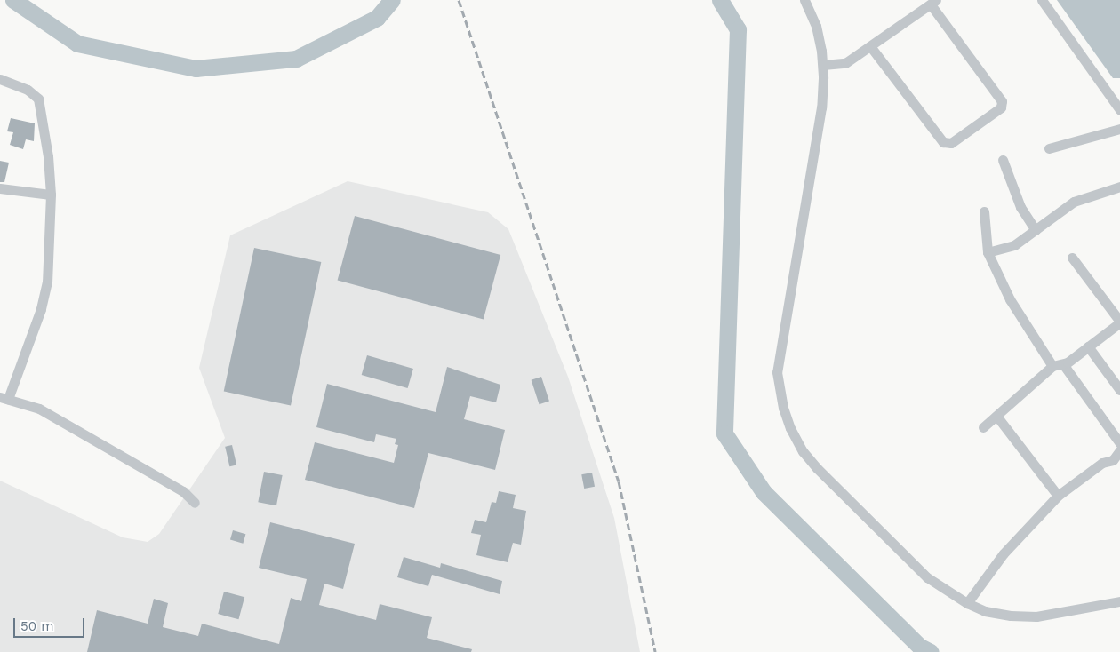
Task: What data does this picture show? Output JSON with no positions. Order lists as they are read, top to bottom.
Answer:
{
  "scale_bar": "50 m"
}
